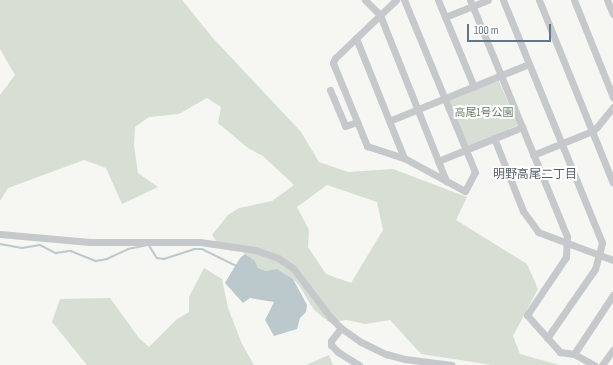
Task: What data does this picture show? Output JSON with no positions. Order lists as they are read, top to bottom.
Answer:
{
  "districts": ["明野高尾二丁目"],
  "parks": ["高尾1号公園"],
  "scale_bar": "100 m"
}
